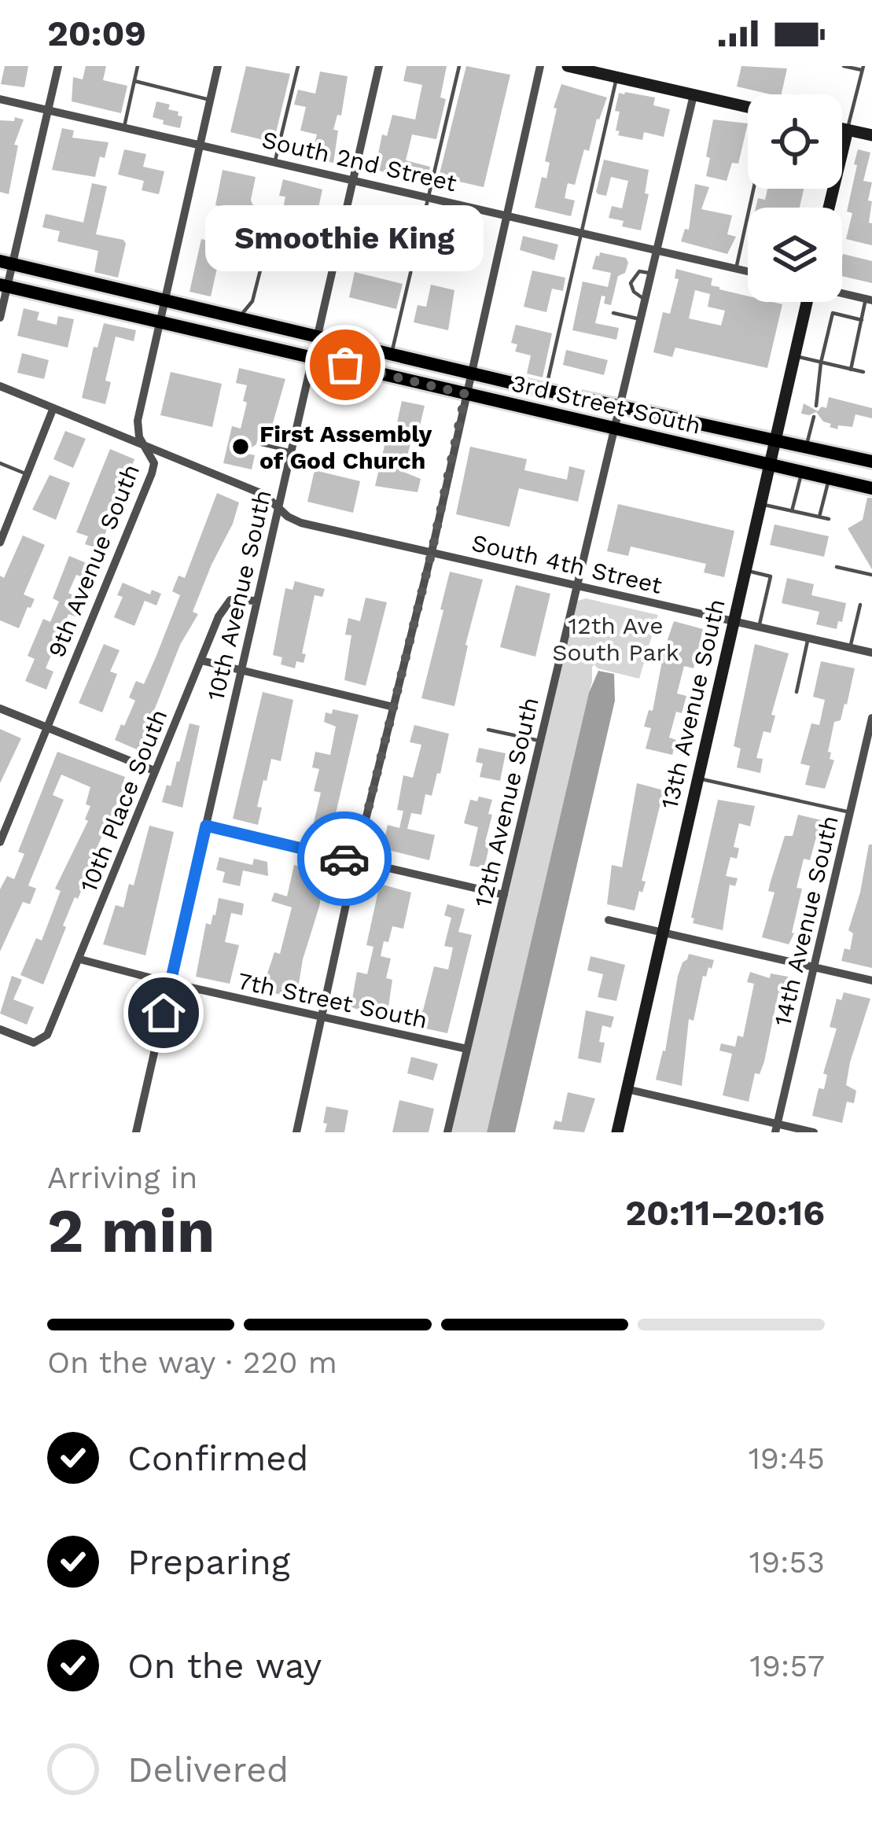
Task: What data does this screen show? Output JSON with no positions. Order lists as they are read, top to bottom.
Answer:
{
  "streets": {
    "main road": ["3rd Street South"],
    "street": [
      "South 2nd Street",
      "9th Avenue South",
      "South 4th Street",
      "10th Avenue South",
      "13th Avenue South",
      "10th Place South",
      "12th Avenue South",
      "14th Avenue South",
      "7th Street South"
    ]
  },
  "crossings": [
    ["South 2nd Street", "9th Avenue South"],
    ["South 2nd Street", "10th Avenue South"],
    ["South 2nd Street", "12th Avenue South"],
    ["3rd Street South", "9th Avenue South"],
    ["3rd Street South", "10th Avenue South"],
    ["3rd Street South", "13th Avenue South"],
    ["3rd Street South", "12th Avenue South"],
    ["9th Avenue South", "South 4th Street"],
    ["South 4th Street", "10th Avenue South"],
    ["South 4th Street", "13th Avenue South"],
    ["South 4th Street", "12th Avenue South"],
    ["10th Avenue South", "10th Place South"],
    ["10th Avenue South", "7th Street South"],
    ["10th Place South", "7th Street South"],
    ["12th Avenue South", "7th Street South"]
  ],
  "parks": ["12th Ave South Park"],
  "places": ["Smoothie King", "First Assembly of God Church"],
  "page": {
    "status": "20:09",
    "bubble": "Smoothie King",
    "heading": ["2 min", "Arriving in", "20:11–20:16"],
    "bar": "On the way · 220 m",
    "list": [
      ["Confirmed", "19:45"],
      ["Preparing", "19:53"],
      ["On the way", "19:57"],
      "Delivered"
    ]
  }
}
